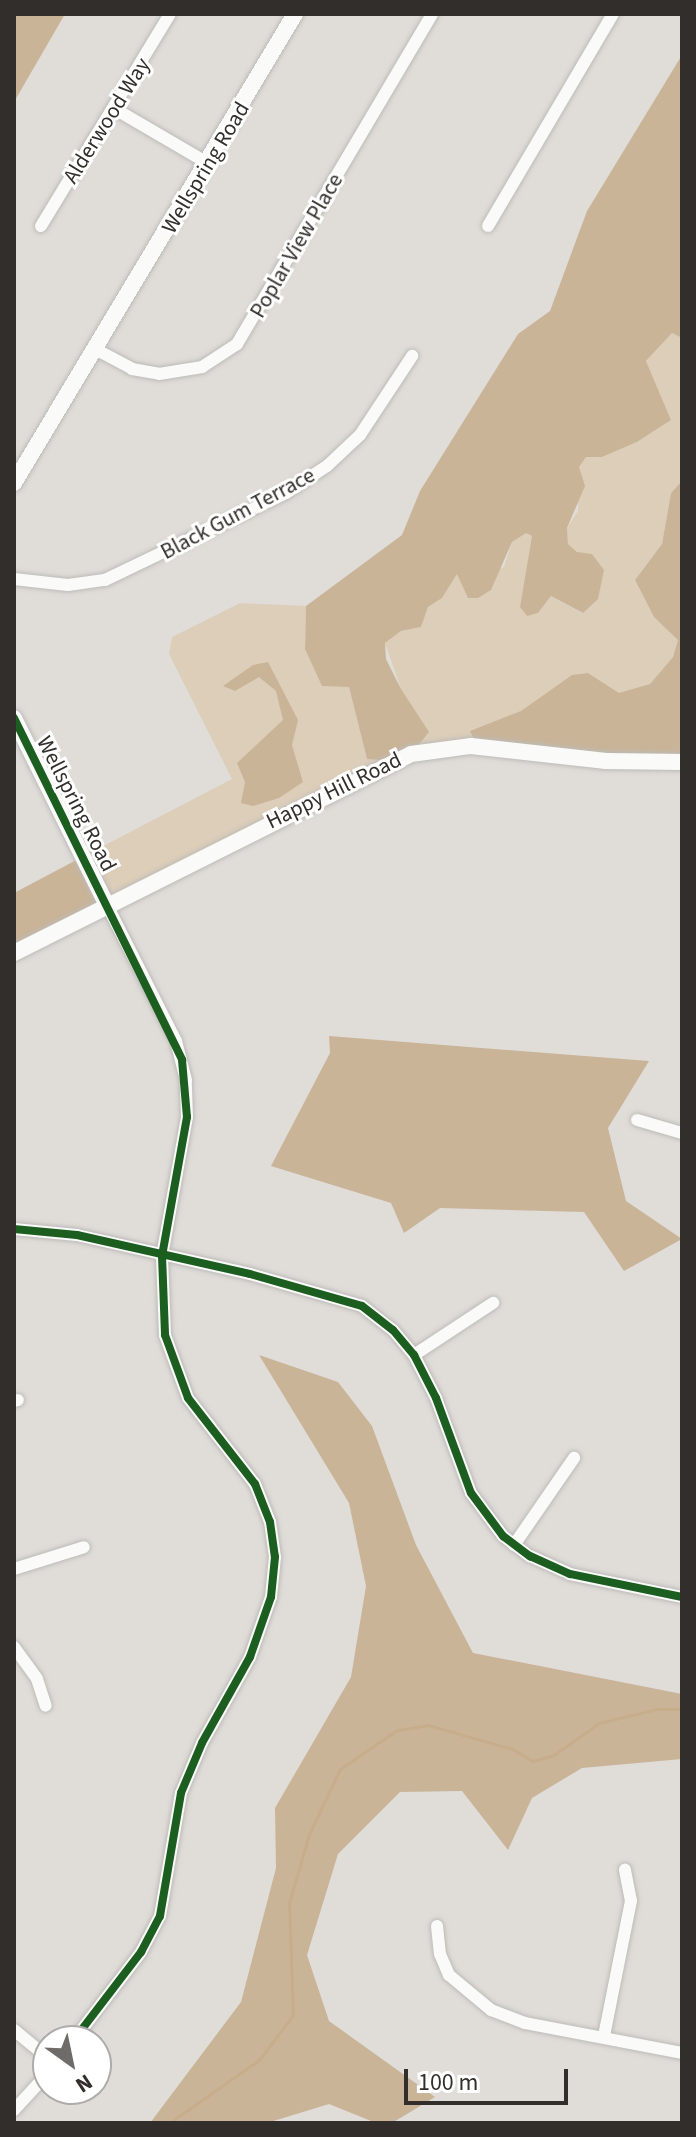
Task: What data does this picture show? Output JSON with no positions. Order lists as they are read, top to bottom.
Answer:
{
  "streets": {
    "street": [
      "Alderwood Way",
      "Wellspring Road",
      "Poplar View Place",
      "Black Gum Terrace",
      "Happy Hill Road"
    ]
  },
  "crossings": [
    ["Wellspring Road", "Poplar View Place"],
    ["Wellspring Road", "Happy Hill Road"]
  ],
  "scale_bar": "100 m",
  "north": "bottom right"
}
